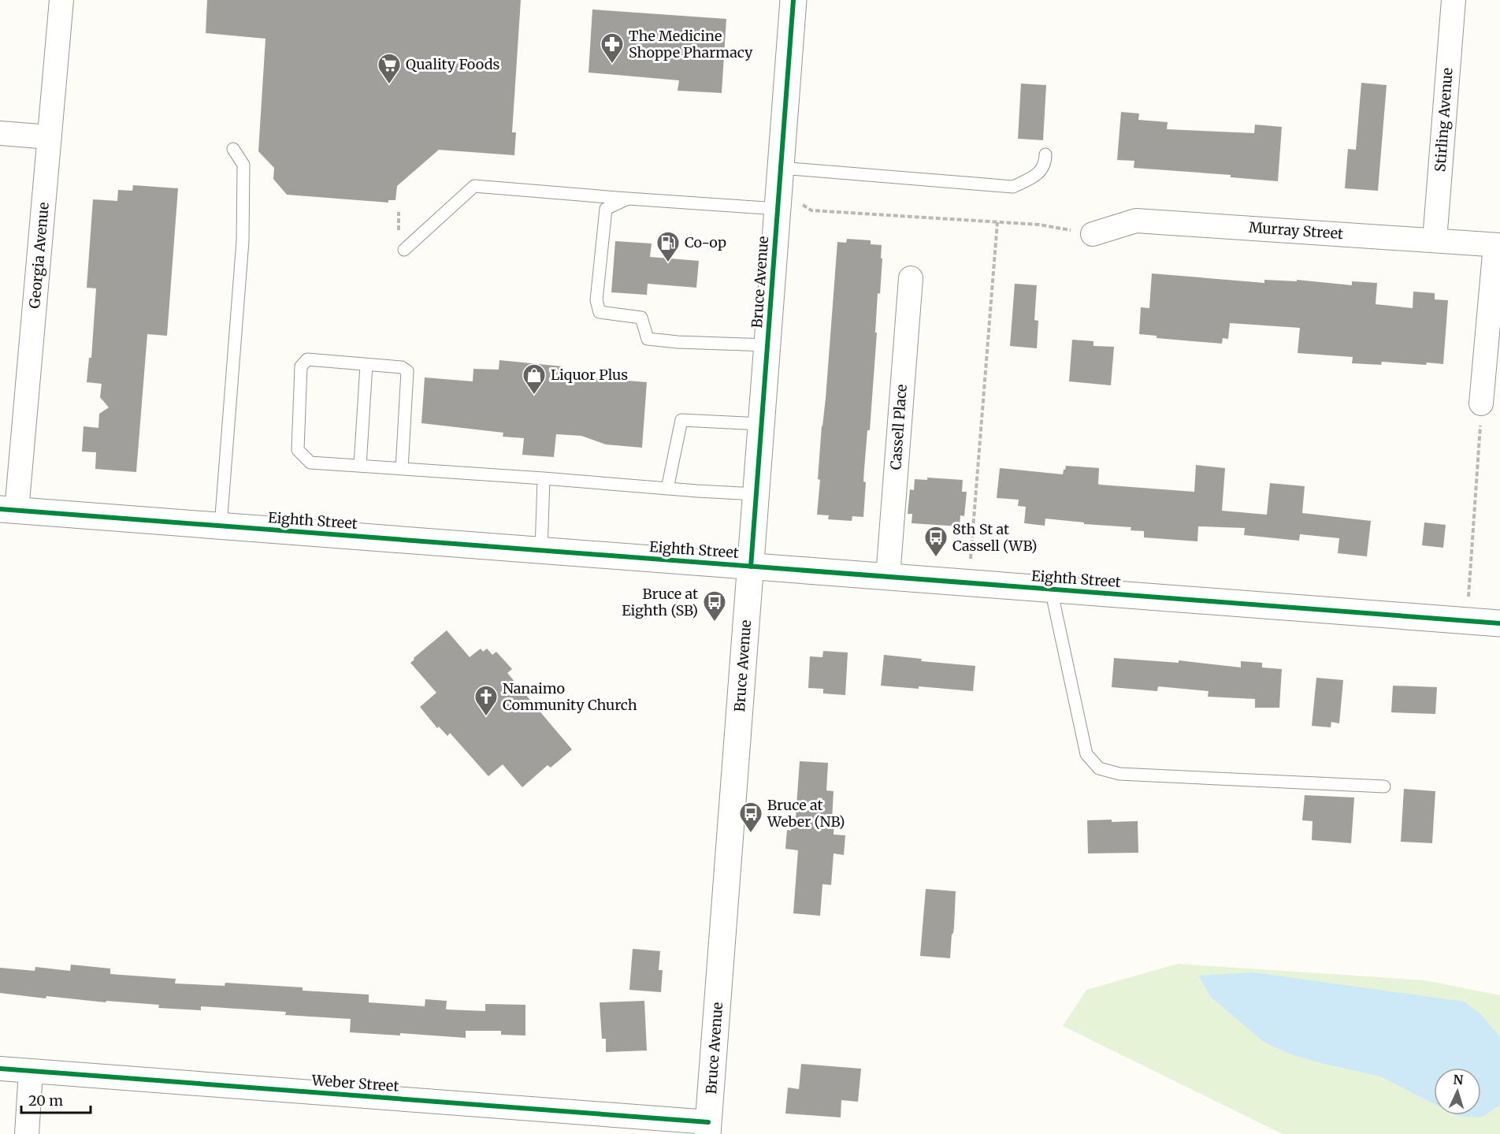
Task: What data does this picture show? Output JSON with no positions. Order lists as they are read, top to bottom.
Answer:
{
  "streets": {
    "street": [
      "Stirling Avenue",
      "Murray Street",
      "Georgia Avenue",
      "Bruce Avenue",
      "Cassell Place",
      "Eighth Street",
      "Weber Street"
    ]
  },
  "crossings": [
    ["Stirling Avenue", "Murray Street"],
    ["Georgia Avenue", "Eighth Street"],
    ["Bruce Avenue", "Eighth Street"],
    ["Bruce Avenue", "Weber Street"],
    ["Cassell Place", "Eighth Street"]
  ],
  "places": {
    "pharmacy": ["The Medicine Shoppe Pharmacy"],
    "supermarket": ["Quality Foods"],
    "fuel station": ["Co-op"],
    "shop": ["Liquor Plus"],
    "bus stop": ["8th St at Cassell (WB)", "Bruce at Eighth (SB)", "Bruce at Weber (NB)"],
    "church": ["Nanaimo Community Church"]
  },
  "scale_bar": "20 m",
  "north": "top"
}
